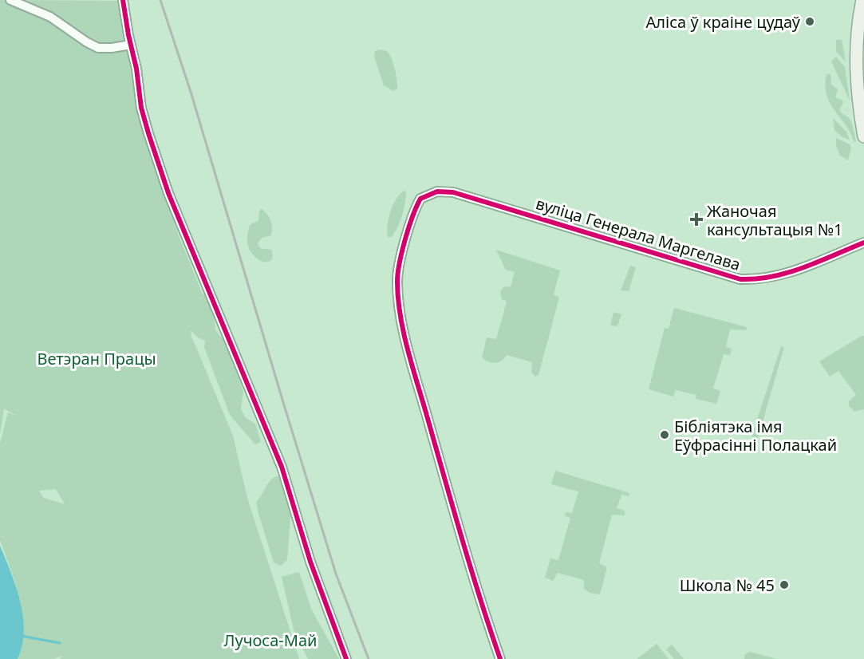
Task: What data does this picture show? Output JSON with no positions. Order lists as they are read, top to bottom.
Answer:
{
  "streets": {
    "street": ["вуліца Генерала Маргелава"]
  },
  "parks": ["Ветэран Працы", "Лучоса-Май"],
  "places": {
    "other": ["Аліса ў краіне цудаў", "Бібліятэка імя Еўфрасінні Полацкай", "Школа № 45"],
    "health": ["Жаночая кансультацыя №1"]
  }
}
